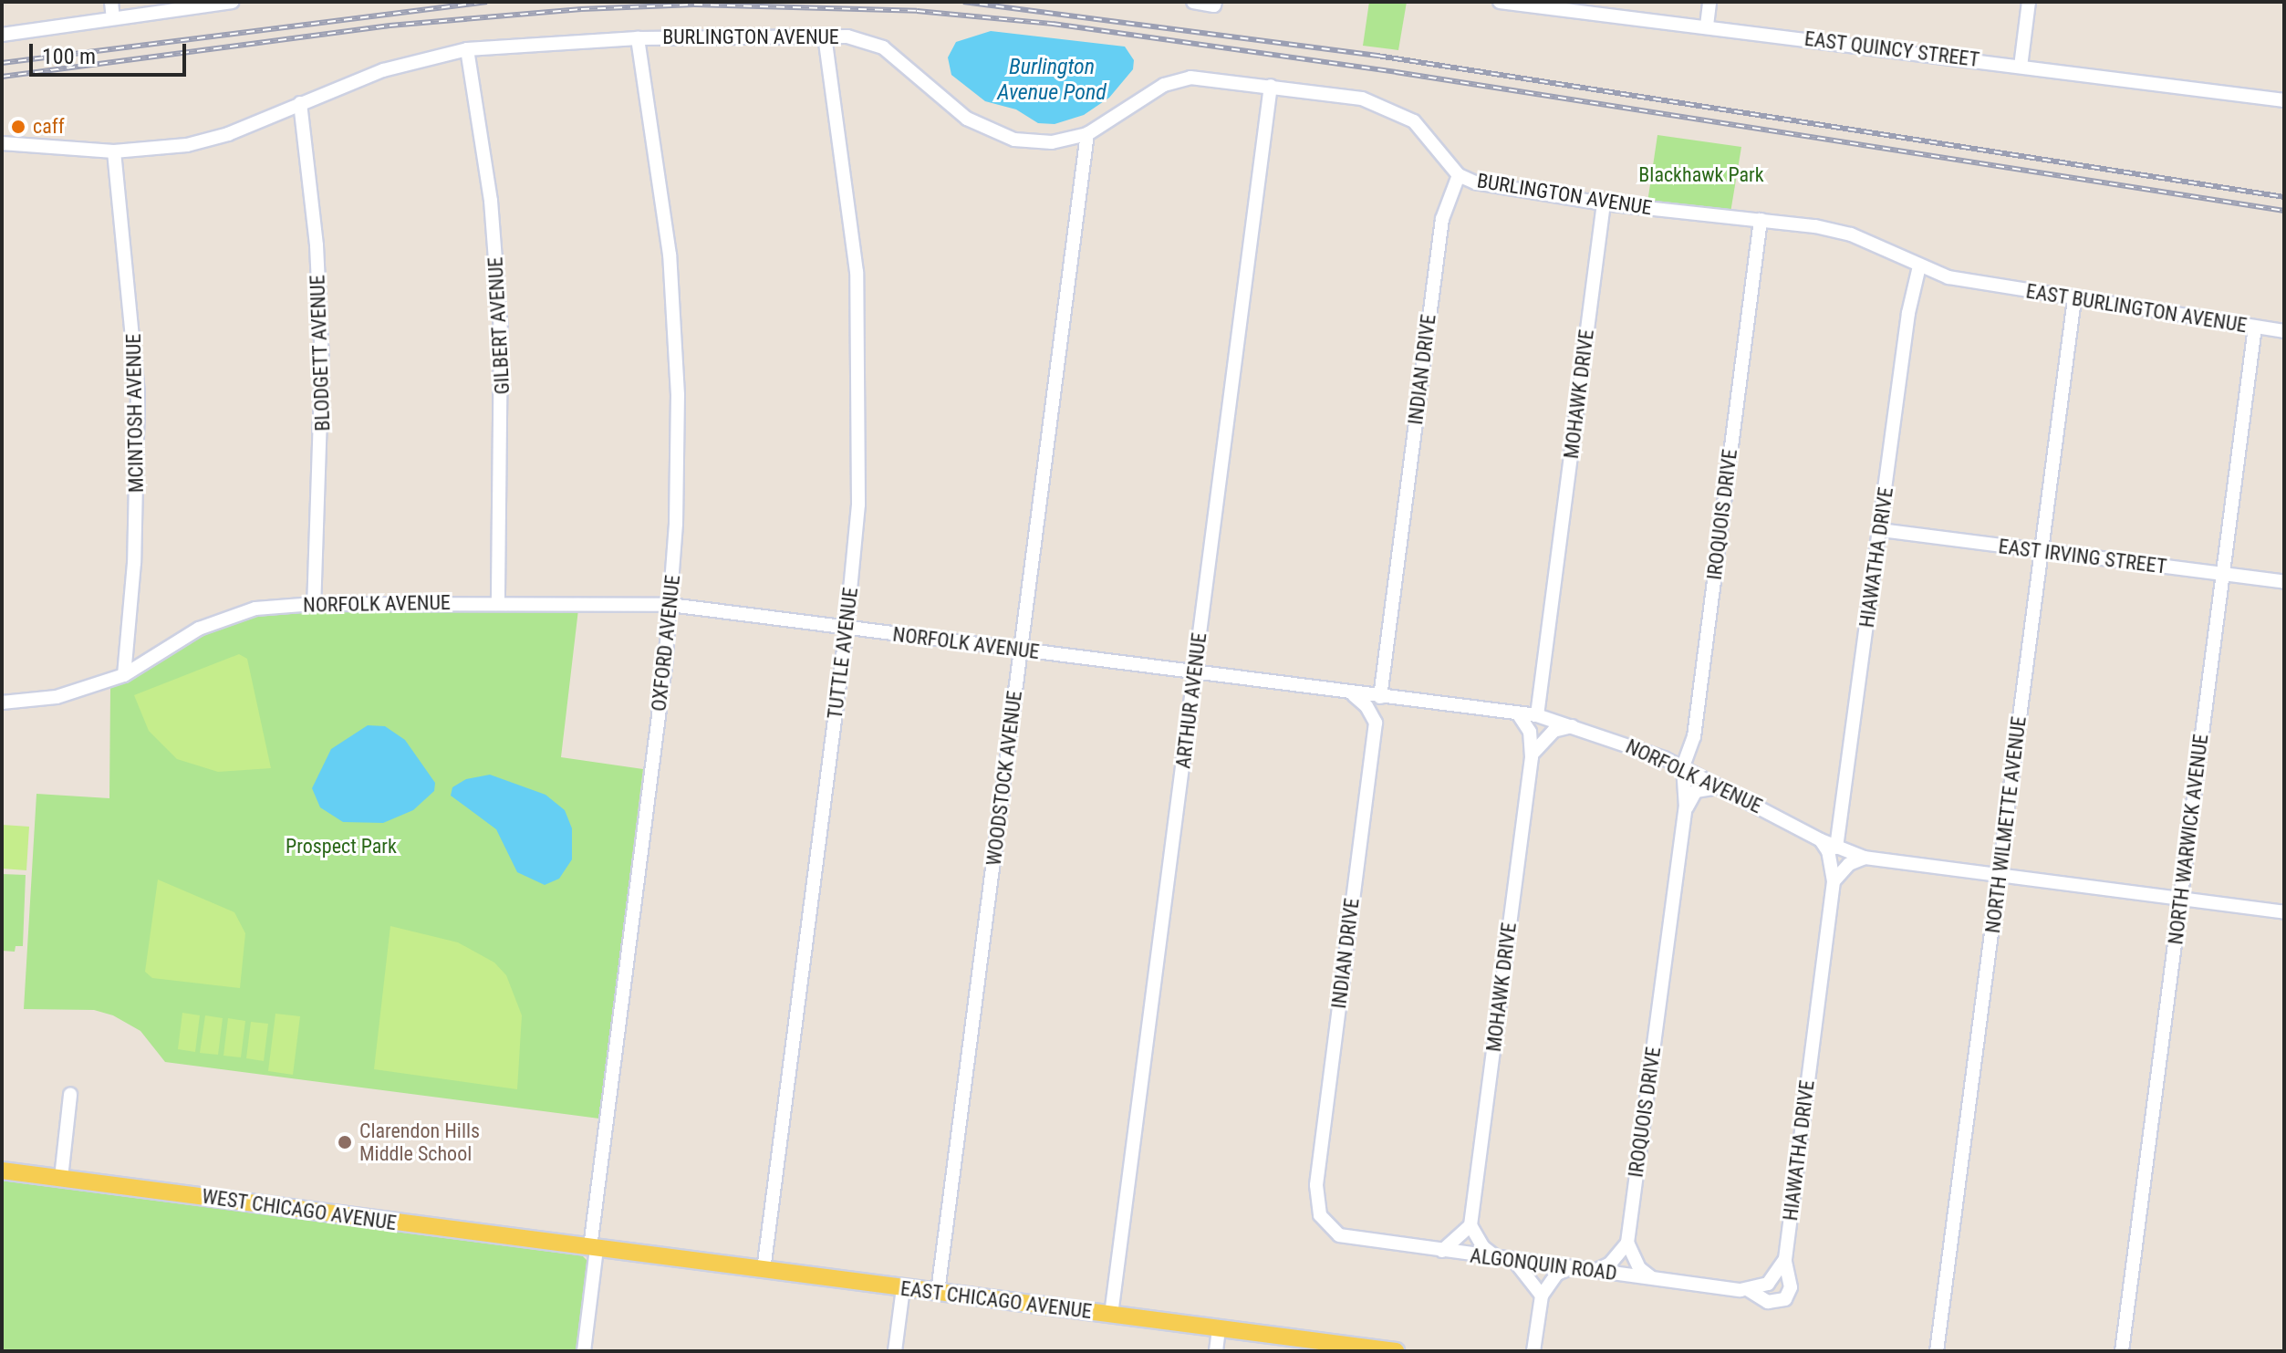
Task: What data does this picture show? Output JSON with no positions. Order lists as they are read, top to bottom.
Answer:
{
  "streets": {
    "main road": ["WEST CHICAGO AVENUE", "EAST CHICAGO AVENUE"],
    "street": [
      "BURLINGTON AVENUE",
      "EAST QUINCY STREET",
      "EAST BURLINGTON AVENUE",
      "GILBERT AVENUE",
      "BLODGETT AVENUE",
      "INDIAN DRIVE",
      "MOHAWK DRIVE",
      "MCINTOSH AVENUE",
      "IROQUOIS DRIVE",
      "EAST IRVING STREET",
      "HIAWATHA DRIVE",
      "NORFOLK AVENUE",
      "OXFORD AVENUE",
      "TUTTLE AVENUE",
      "ARTHUR AVENUE",
      "WOODSTOCK AVENUE",
      "NORTH WILMETTE AVENUE",
      "NORTH WARWICK AVENUE",
      "ALGONQUIN ROAD"
    ]
  },
  "crossings": [
    ["BURLINGTON AVENUE", "EAST BURLINGTON AVENUE"],
    ["BURLINGTON AVENUE", "GILBERT AVENUE"],
    ["BURLINGTON AVENUE", "BLODGETT AVENUE"],
    ["BURLINGTON AVENUE", "INDIAN DRIVE"],
    ["BURLINGTON AVENUE", "MOHAWK DRIVE"],
    ["BURLINGTON AVENUE", "MCINTOSH AVENUE"],
    ["BURLINGTON AVENUE", "IROQUOIS DRIVE"],
    ["BURLINGTON AVENUE", "HIAWATHA DRIVE"],
    ["BURLINGTON AVENUE", "OXFORD AVENUE"],
    ["BURLINGTON AVENUE", "TUTTLE AVENUE"],
    ["BURLINGTON AVENUE", "ARTHUR AVENUE"],
    ["BURLINGTON AVENUE", "WOODSTOCK AVENUE"],
    ["EAST BURLINGTON AVENUE", "NORTH WILMETTE AVENUE"],
    ["EAST BURLINGTON AVENUE", "NORTH WARWICK AVENUE"],
    ["GILBERT AVENUE", "NORFOLK AVENUE"],
    ["BLODGETT AVENUE", "NORFOLK AVENUE"],
    ["INDIAN DRIVE", "NORFOLK AVENUE"],
    ["INDIAN DRIVE", "ALGONQUIN ROAD"],
    ["MOHAWK DRIVE", "NORFOLK AVENUE"],
    ["MCINTOSH AVENUE", "NORFOLK AVENUE"],
    ["IROQUOIS DRIVE", "NORFOLK AVENUE"],
    ["EAST IRVING STREET", "HIAWATHA DRIVE"],
    ["EAST IRVING STREET", "NORTH WILMETTE AVENUE"],
    ["EAST IRVING STREET", "NORTH WARWICK AVENUE"],
    ["HIAWATHA DRIVE", "NORFOLK AVENUE"],
    ["HIAWATHA DRIVE", "ALGONQUIN ROAD"],
    ["NORFOLK AVENUE", "OXFORD AVENUE"],
    ["NORFOLK AVENUE", "TUTTLE AVENUE"],
    ["NORFOLK AVENUE", "ARTHUR AVENUE"],
    ["NORFOLK AVENUE", "WOODSTOCK AVENUE"],
    ["NORFOLK AVENUE", "NORTH WILMETTE AVENUE"],
    ["NORFOLK AVENUE", "NORTH WARWICK AVENUE"],
    ["OXFORD AVENUE", "WEST CHICAGO AVENUE"],
    ["OXFORD AVENUE", "EAST CHICAGO AVENUE"],
    ["TUTTLE AVENUE", "EAST CHICAGO AVENUE"],
    ["ARTHUR AVENUE", "EAST CHICAGO AVENUE"],
    ["WOODSTOCK AVENUE", "EAST CHICAGO AVENUE"],
    ["WEST CHICAGO AVENUE", "EAST CHICAGO AVENUE"]
  ],
  "water": ["Burlington Avenue Pond"],
  "parks": ["Blackhawk Park", "Prospect Park"],
  "places": ["caff", "Clarendon Hills Middle School"],
  "scale_bar": "100 m"
}
